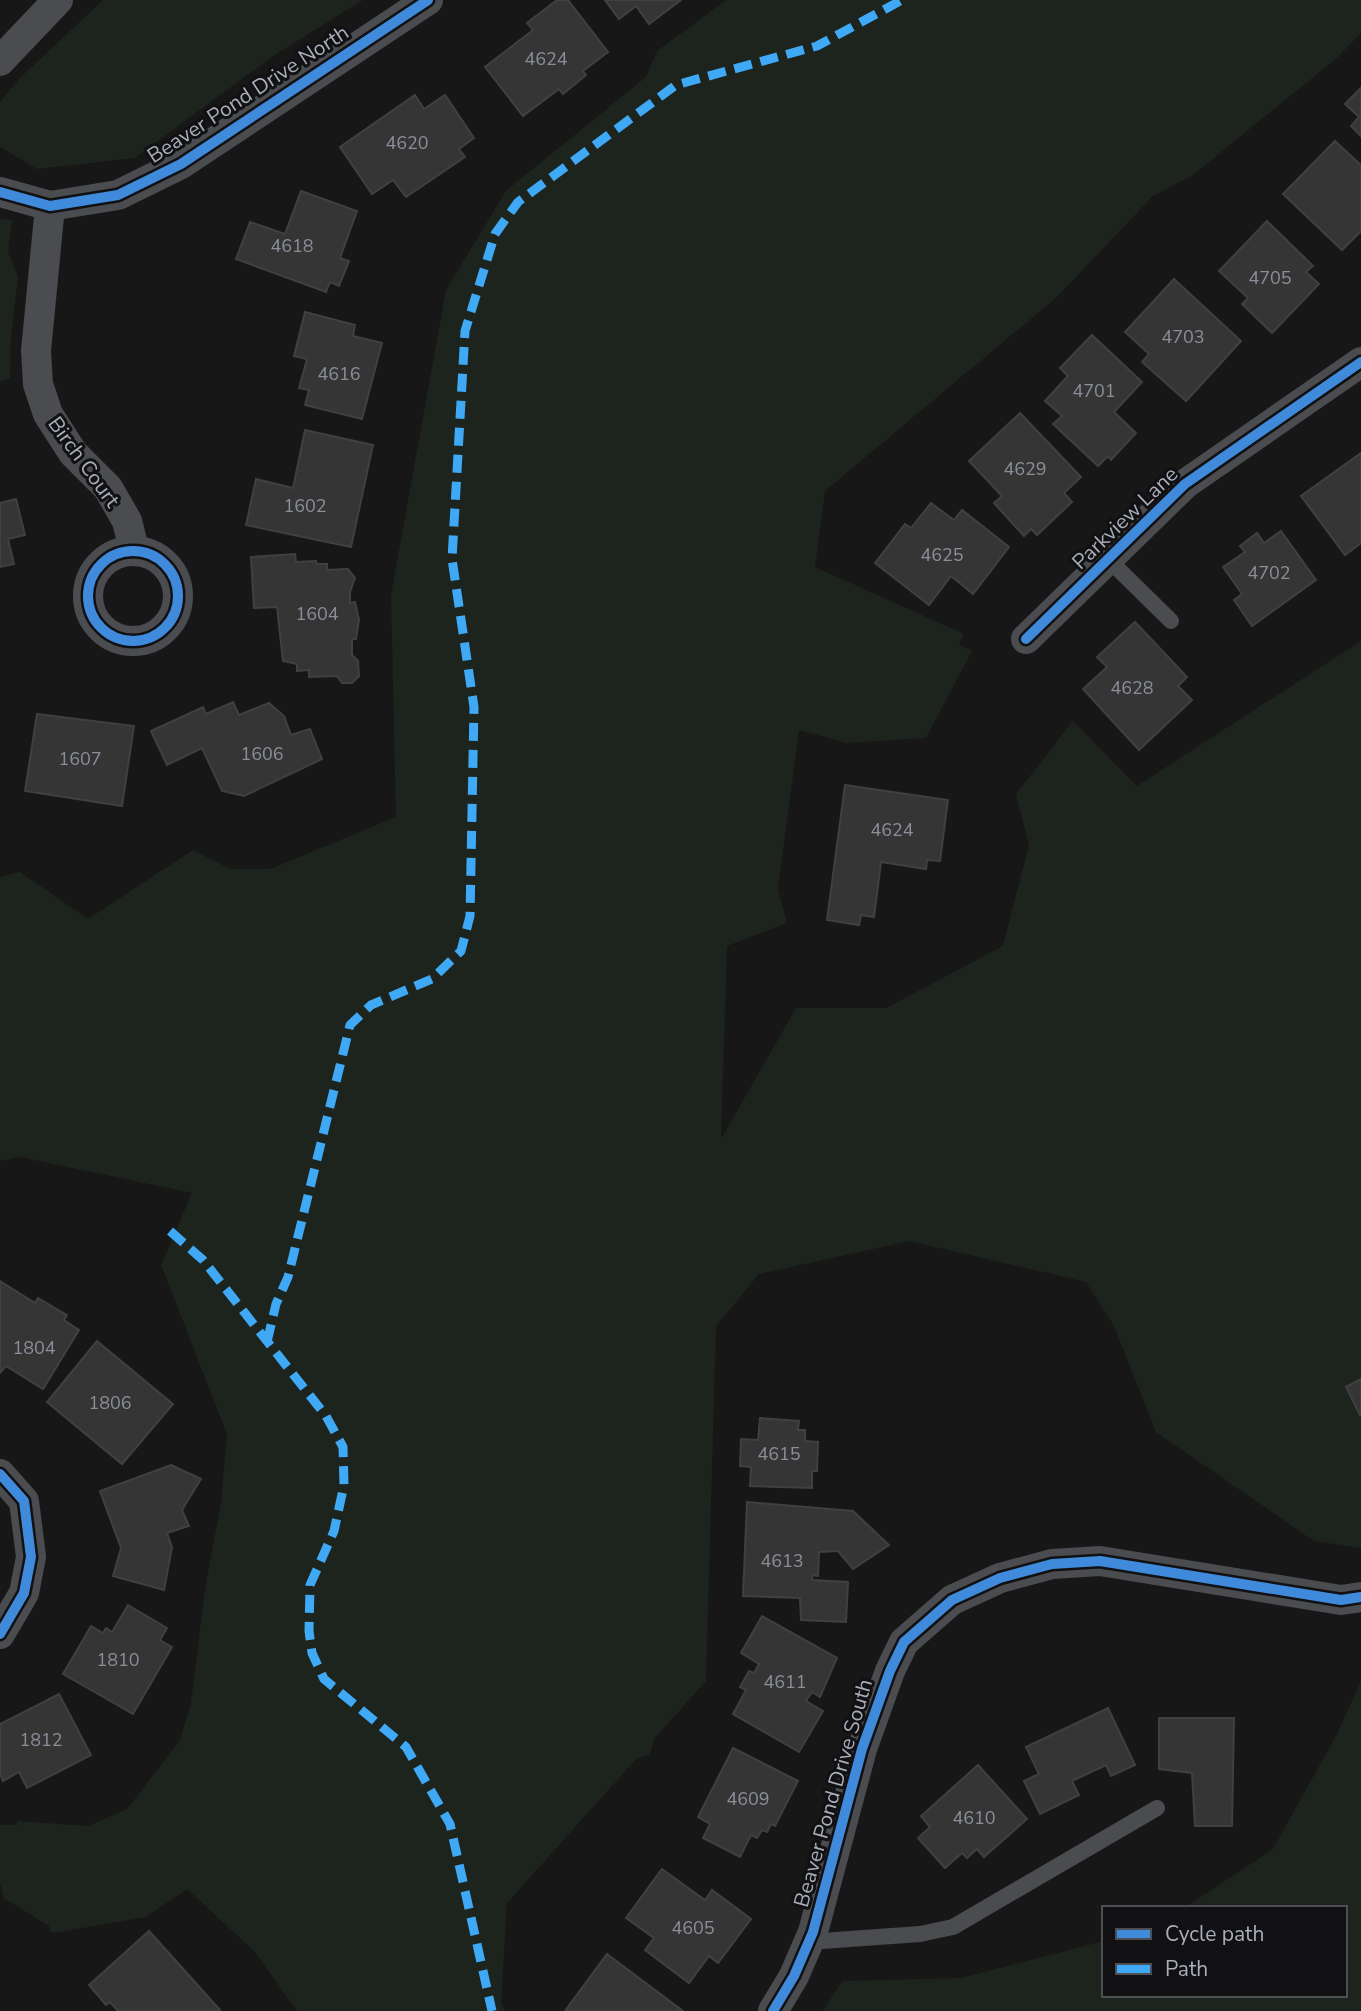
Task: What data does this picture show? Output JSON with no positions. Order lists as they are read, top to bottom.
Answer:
{
  "streets": {
    "street": [
      "Beaver Pond Drive North",
      "Birch Court",
      "Parkview Lane",
      "Beaver Pond Drive South"
    ]
  },
  "crossings": [
    ["Beaver Pond Drive North", "Birch Court"]
  ],
  "house_numbers": [
    "4624",
    "4620",
    "4618",
    "4705",
    "4703",
    "4616",
    "4701",
    "4629",
    "1602",
    "4625",
    "4702",
    "1604",
    "4628",
    "1606",
    "1607",
    "4624",
    "1804",
    "1806",
    "4615",
    "4613",
    "1810",
    "4611",
    "1812",
    "4609",
    "4610",
    "4605"
  ],
  "legend": ["Cycle path", "Path"]
}
